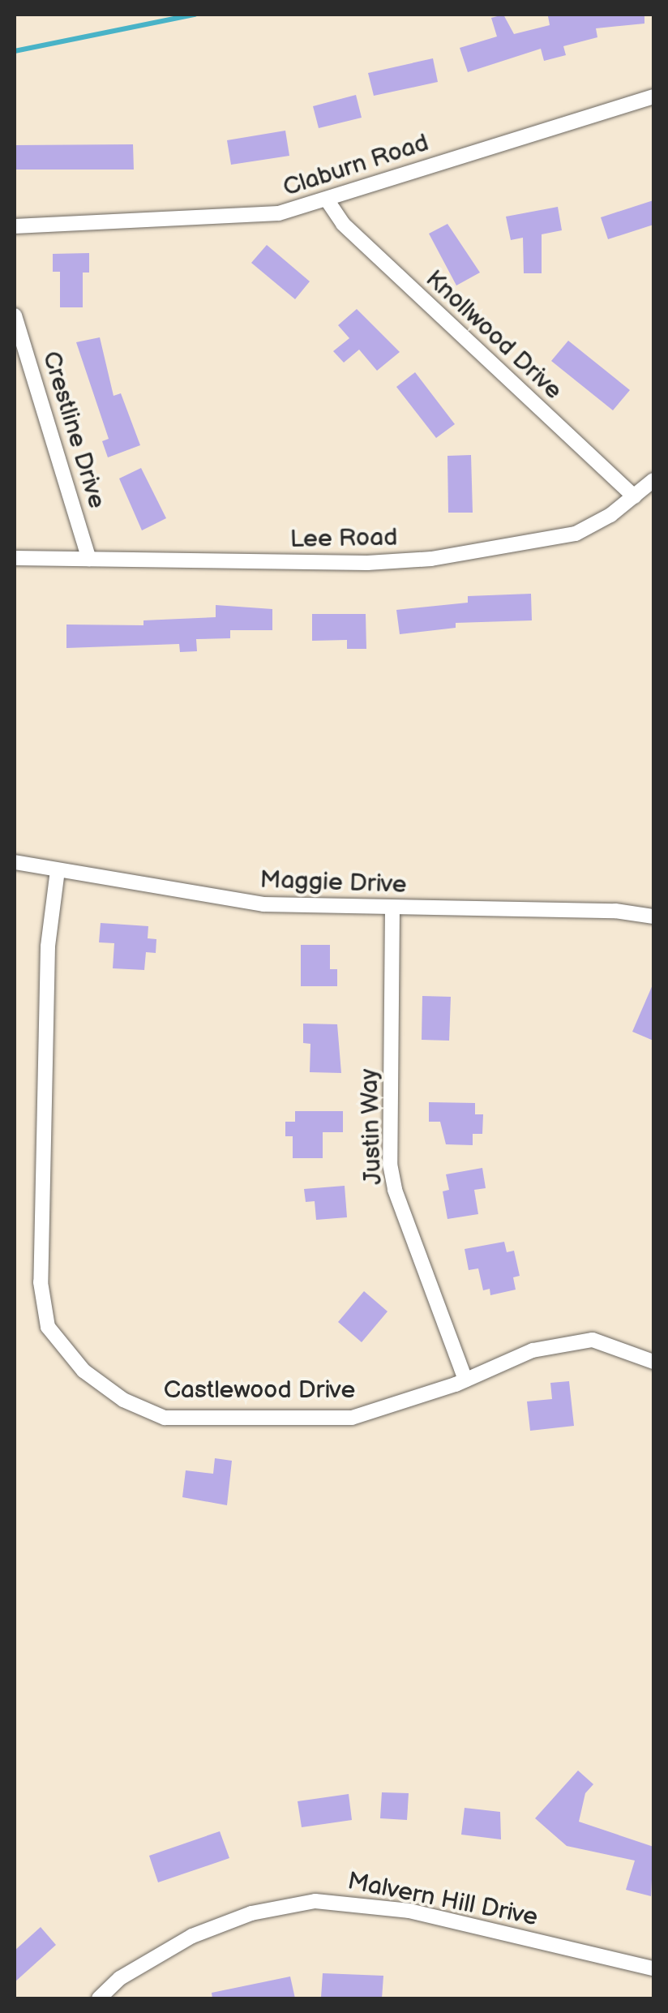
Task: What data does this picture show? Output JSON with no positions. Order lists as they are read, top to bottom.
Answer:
{
  "streets": {
    "street": [
      "Claburn Road",
      "Knollwood Drive",
      "Crestline Drive",
      "Lee Road",
      "Maggie Drive",
      "Justin Way",
      "Castlewood Drive",
      "Malvern Hill Drive"
    ]
  },
  "crossings": [
    ["Claburn Road", "Knollwood Drive"],
    ["Knollwood Drive", "Lee Road"],
    ["Crestline Drive", "Lee Road"],
    ["Maggie Drive", "Justin Way"],
    ["Maggie Drive", "Castlewood Drive"],
    ["Justin Way", "Castlewood Drive"]
  ]
}
